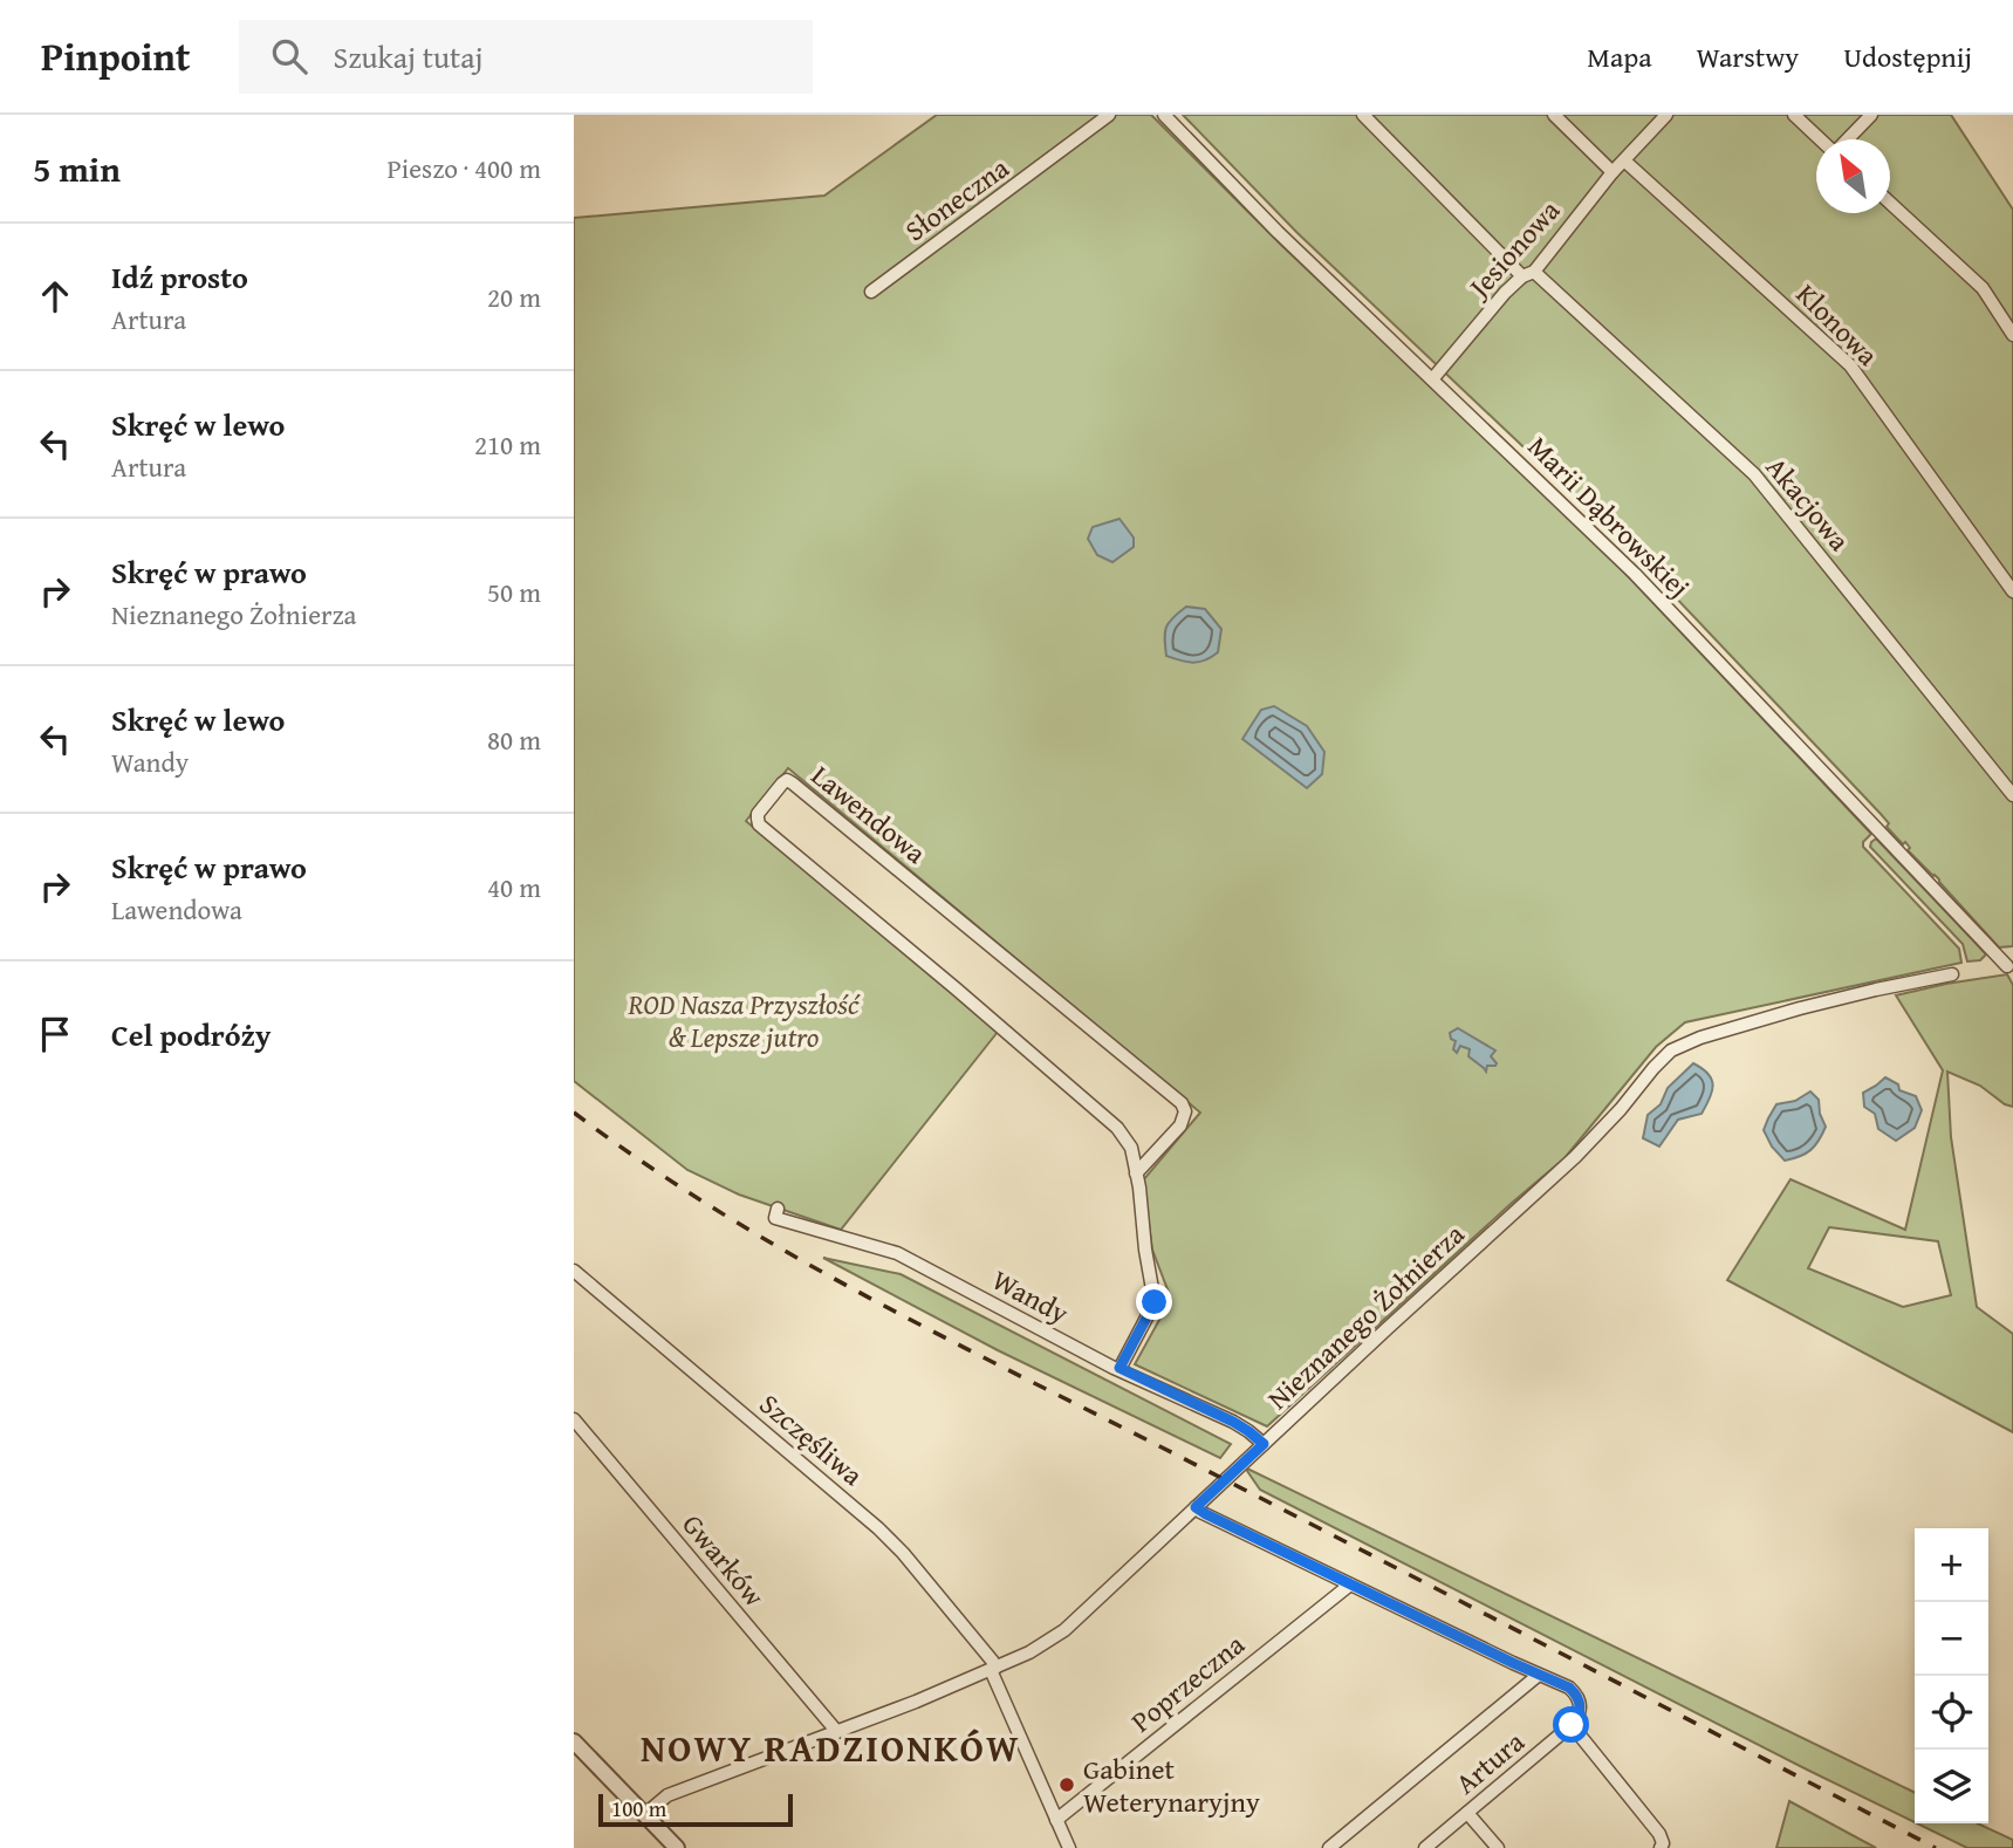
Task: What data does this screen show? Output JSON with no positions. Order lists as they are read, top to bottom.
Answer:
{
  "streets": {
    "street": [
      "Słoneczna",
      "Jesionowa",
      "Klonowa",
      "Akacjowa",
      "Marii Dąbrowskiej",
      "Lawendowa",
      "Wandy",
      "Nieznanego Żołnierza",
      "Szczęśliwa",
      "Gwarków",
      "Poprzeczna",
      "Artura"
    ]
  },
  "crossings": [
    ["Jesionowa", "Klonowa"],
    ["Jesionowa", "Akacjowa"],
    ["Jesionowa", "Marii Dąbrowskiej"],
    ["Lawendowa", "Wandy"],
    ["Wandy", "Nieznanego Żołnierza"],
    ["Nieznanego Żołnierza", "Szczęśliwa"],
    ["Nieznanego Żołnierza", "Gwarków"],
    ["Szczęśliwa", "Poprzeczna"]
  ],
  "districts": ["NOWY RADZIONKÓW"],
  "parks": ["ROD Nasza Przyszłość & Lepsze jutro"],
  "places": ["Gabinet Weterynaryjny"],
  "scale_bar": "100 m",
  "north": "top left",
  "page": {
    "header": "Pinpoint",
    "search": "Szukaj tutaj",
    "nav": ["Mapa", "Warstwy", "Udostępnij"],
    "heading": ["5 min", "Pieszo · 400 m"],
    "list": [
      ["Idź prosto", "Artura", "20 m"],
      ["Skręć w lewo", "Artura", "210 m"],
      ["Skręć w prawo", "Nieznanego Żołnierza", "50 m"],
      ["Skręć w lewo", "Wandy", "80 m"],
      ["Skręć w prawo", "Lawendowa", "40 m"],
      "Cel podróży"
    ],
    "map_buttons": ["+", "−"],
    "scale": "100 m"
  }
}
